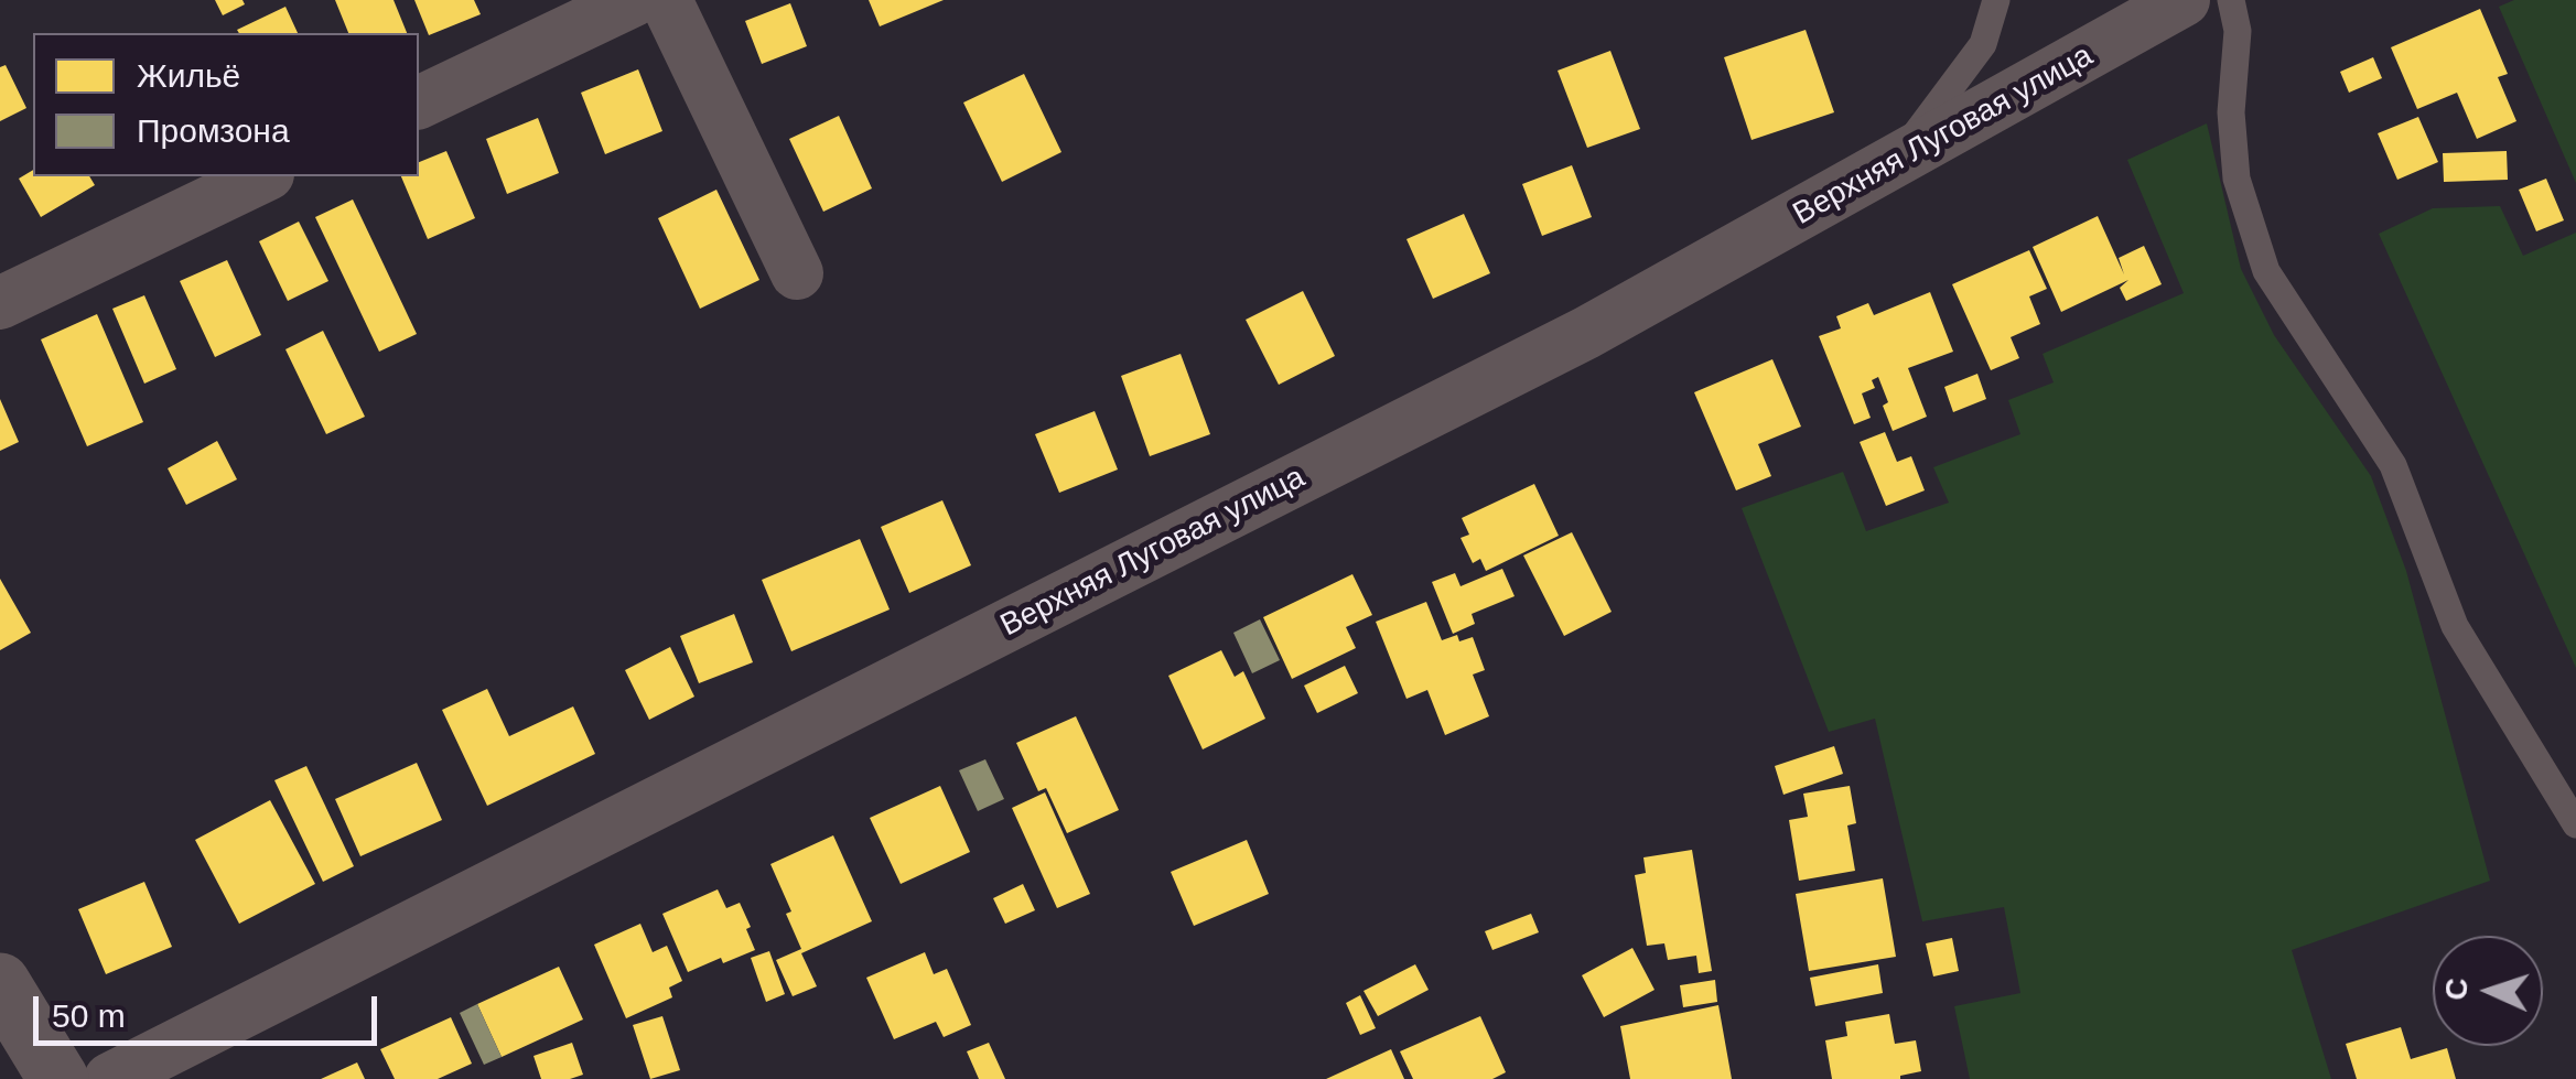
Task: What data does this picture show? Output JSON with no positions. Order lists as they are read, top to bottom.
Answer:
{
  "streets": {
    "street": ["Верхняя Луговая улица"]
  },
  "legend": ["Жильё", "Промзона"],
  "scale_bar": "50 m",
  "north": "left"
}
